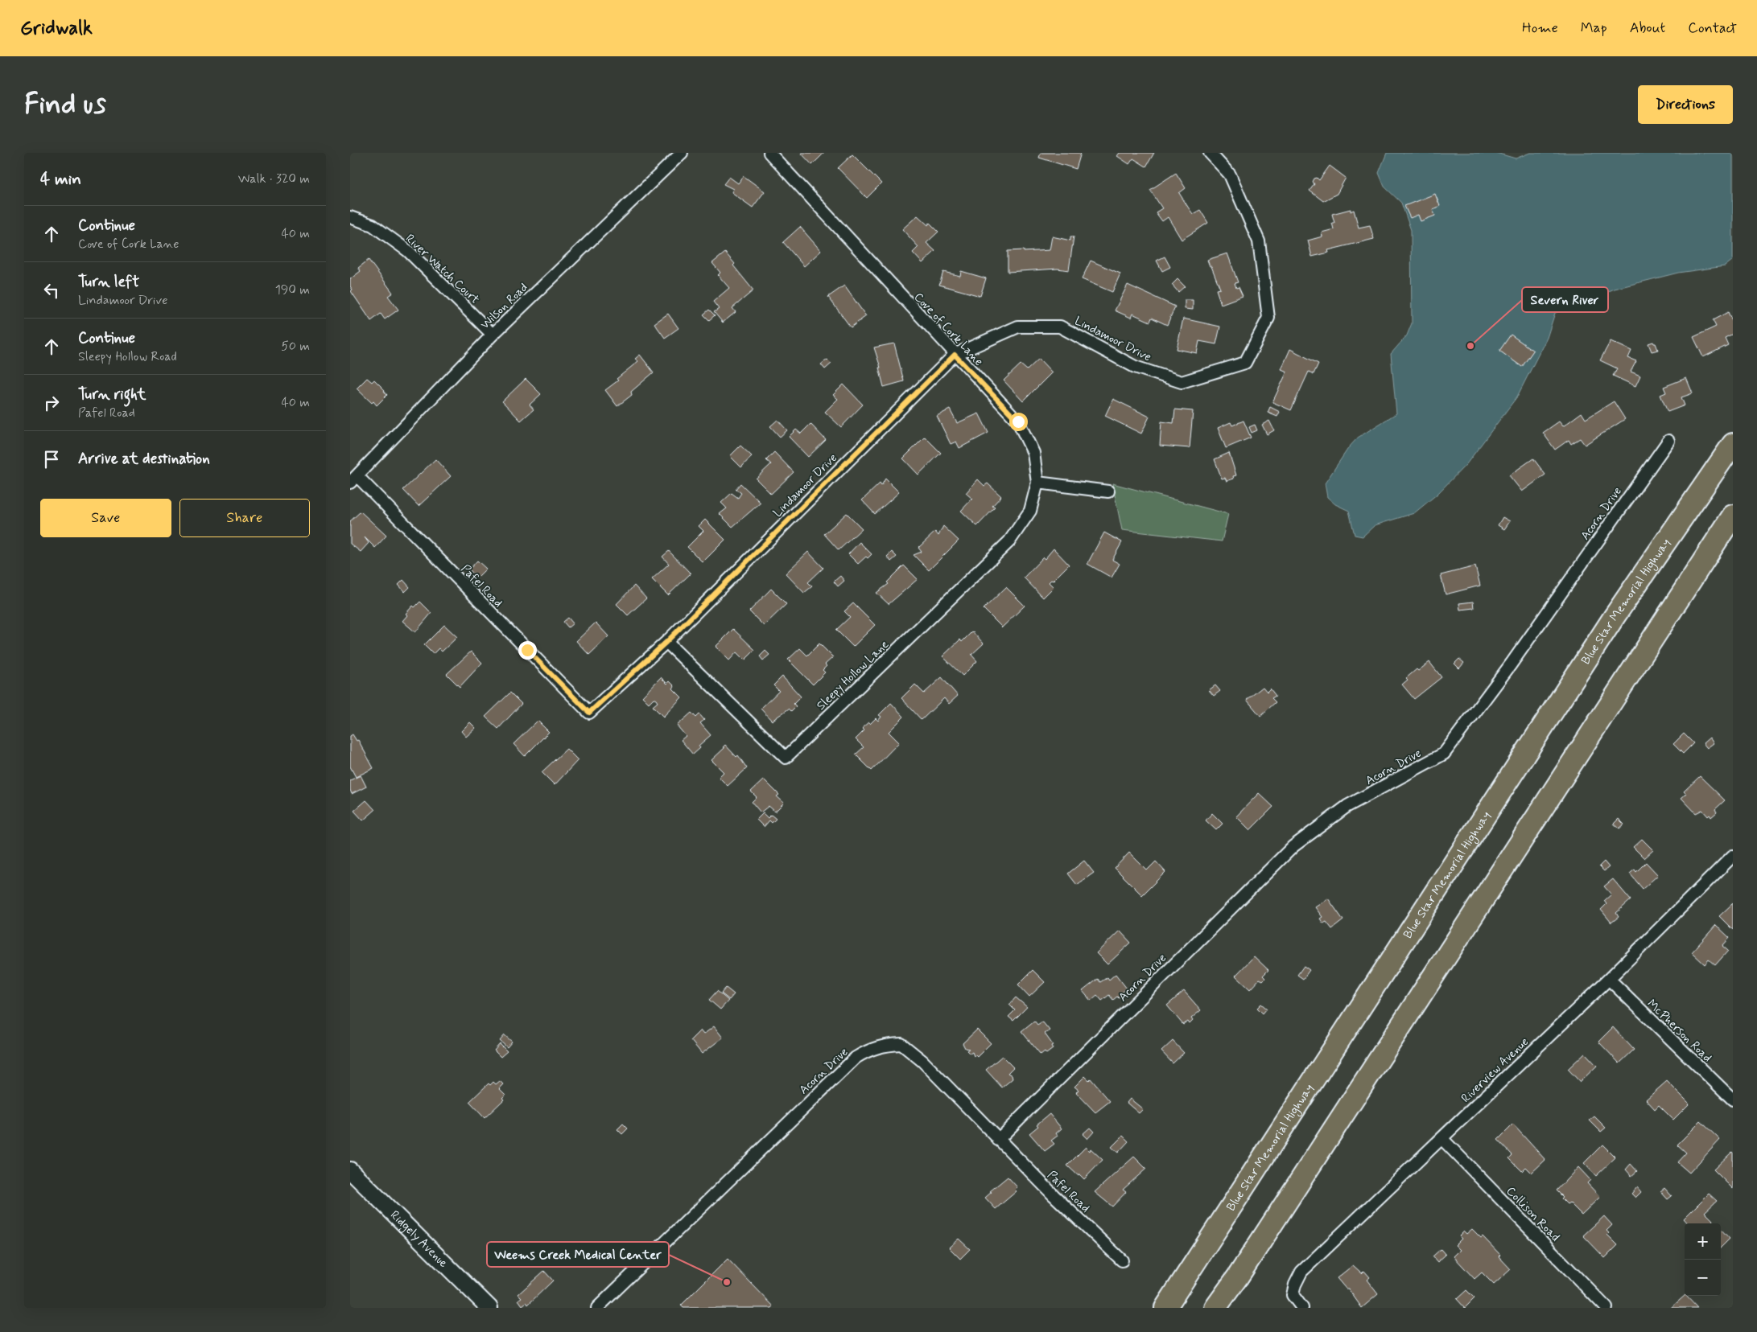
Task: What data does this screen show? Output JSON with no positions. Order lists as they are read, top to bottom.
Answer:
{
  "streets": {
    "highway": ["Blue Star Memorial Highway"],
    "main road": ["Ridgely Avenue"],
    "street": [
      "River Watch Court",
      "Wilson Road",
      "Cove of Cork Lane",
      "Lindamoor Drive",
      "Acorn Drive",
      "Pafel Road",
      "Sleepy Hollow Lane",
      "McPherson Road",
      "Riverview Avenue",
      "Collison Road"
    ]
  },
  "crossings": [
    ["River Watch Court", "Wilson Road"],
    ["Wilson Road", "Pafel Road"],
    ["Cove of Cork Lane", "Lindamoor Drive"],
    ["Cove of Cork Lane", "Sleepy Hollow Lane"],
    ["Lindamoor Drive", "Pafel Road"],
    ["Lindamoor Drive", "Sleepy Hollow Lane"],
    ["Acorn Drive", "Pafel Road"],
    ["McPherson Road", "Riverview Avenue"],
    ["Riverview Avenue", "Collison Road"]
  ],
  "places": ["Severn River", "Weems Creek Medical Center"],
  "page": {
    "header": "Gridwalk",
    "nav": [
      "Home",
      "Map",
      "About",
      "Contact"
    ],
    "buttons": [
      "Directions",
      ["Save", "Share"]
    ],
    "title": "Find us",
    "heading": ["4 min", "Walk · 320 m"],
    "list": [
      ["Continue", "Cove of Cork Lane", "40 m"],
      ["Turn left", "Lindamoor Drive", "190 m"],
      ["Continue", "Sleepy Hollow Road", "50 m"],
      ["Turn right", "Pafel Road", "40 m"],
      "Arrive at destination"
    ],
    "map_buttons": ["+", "−"]
  }
}
